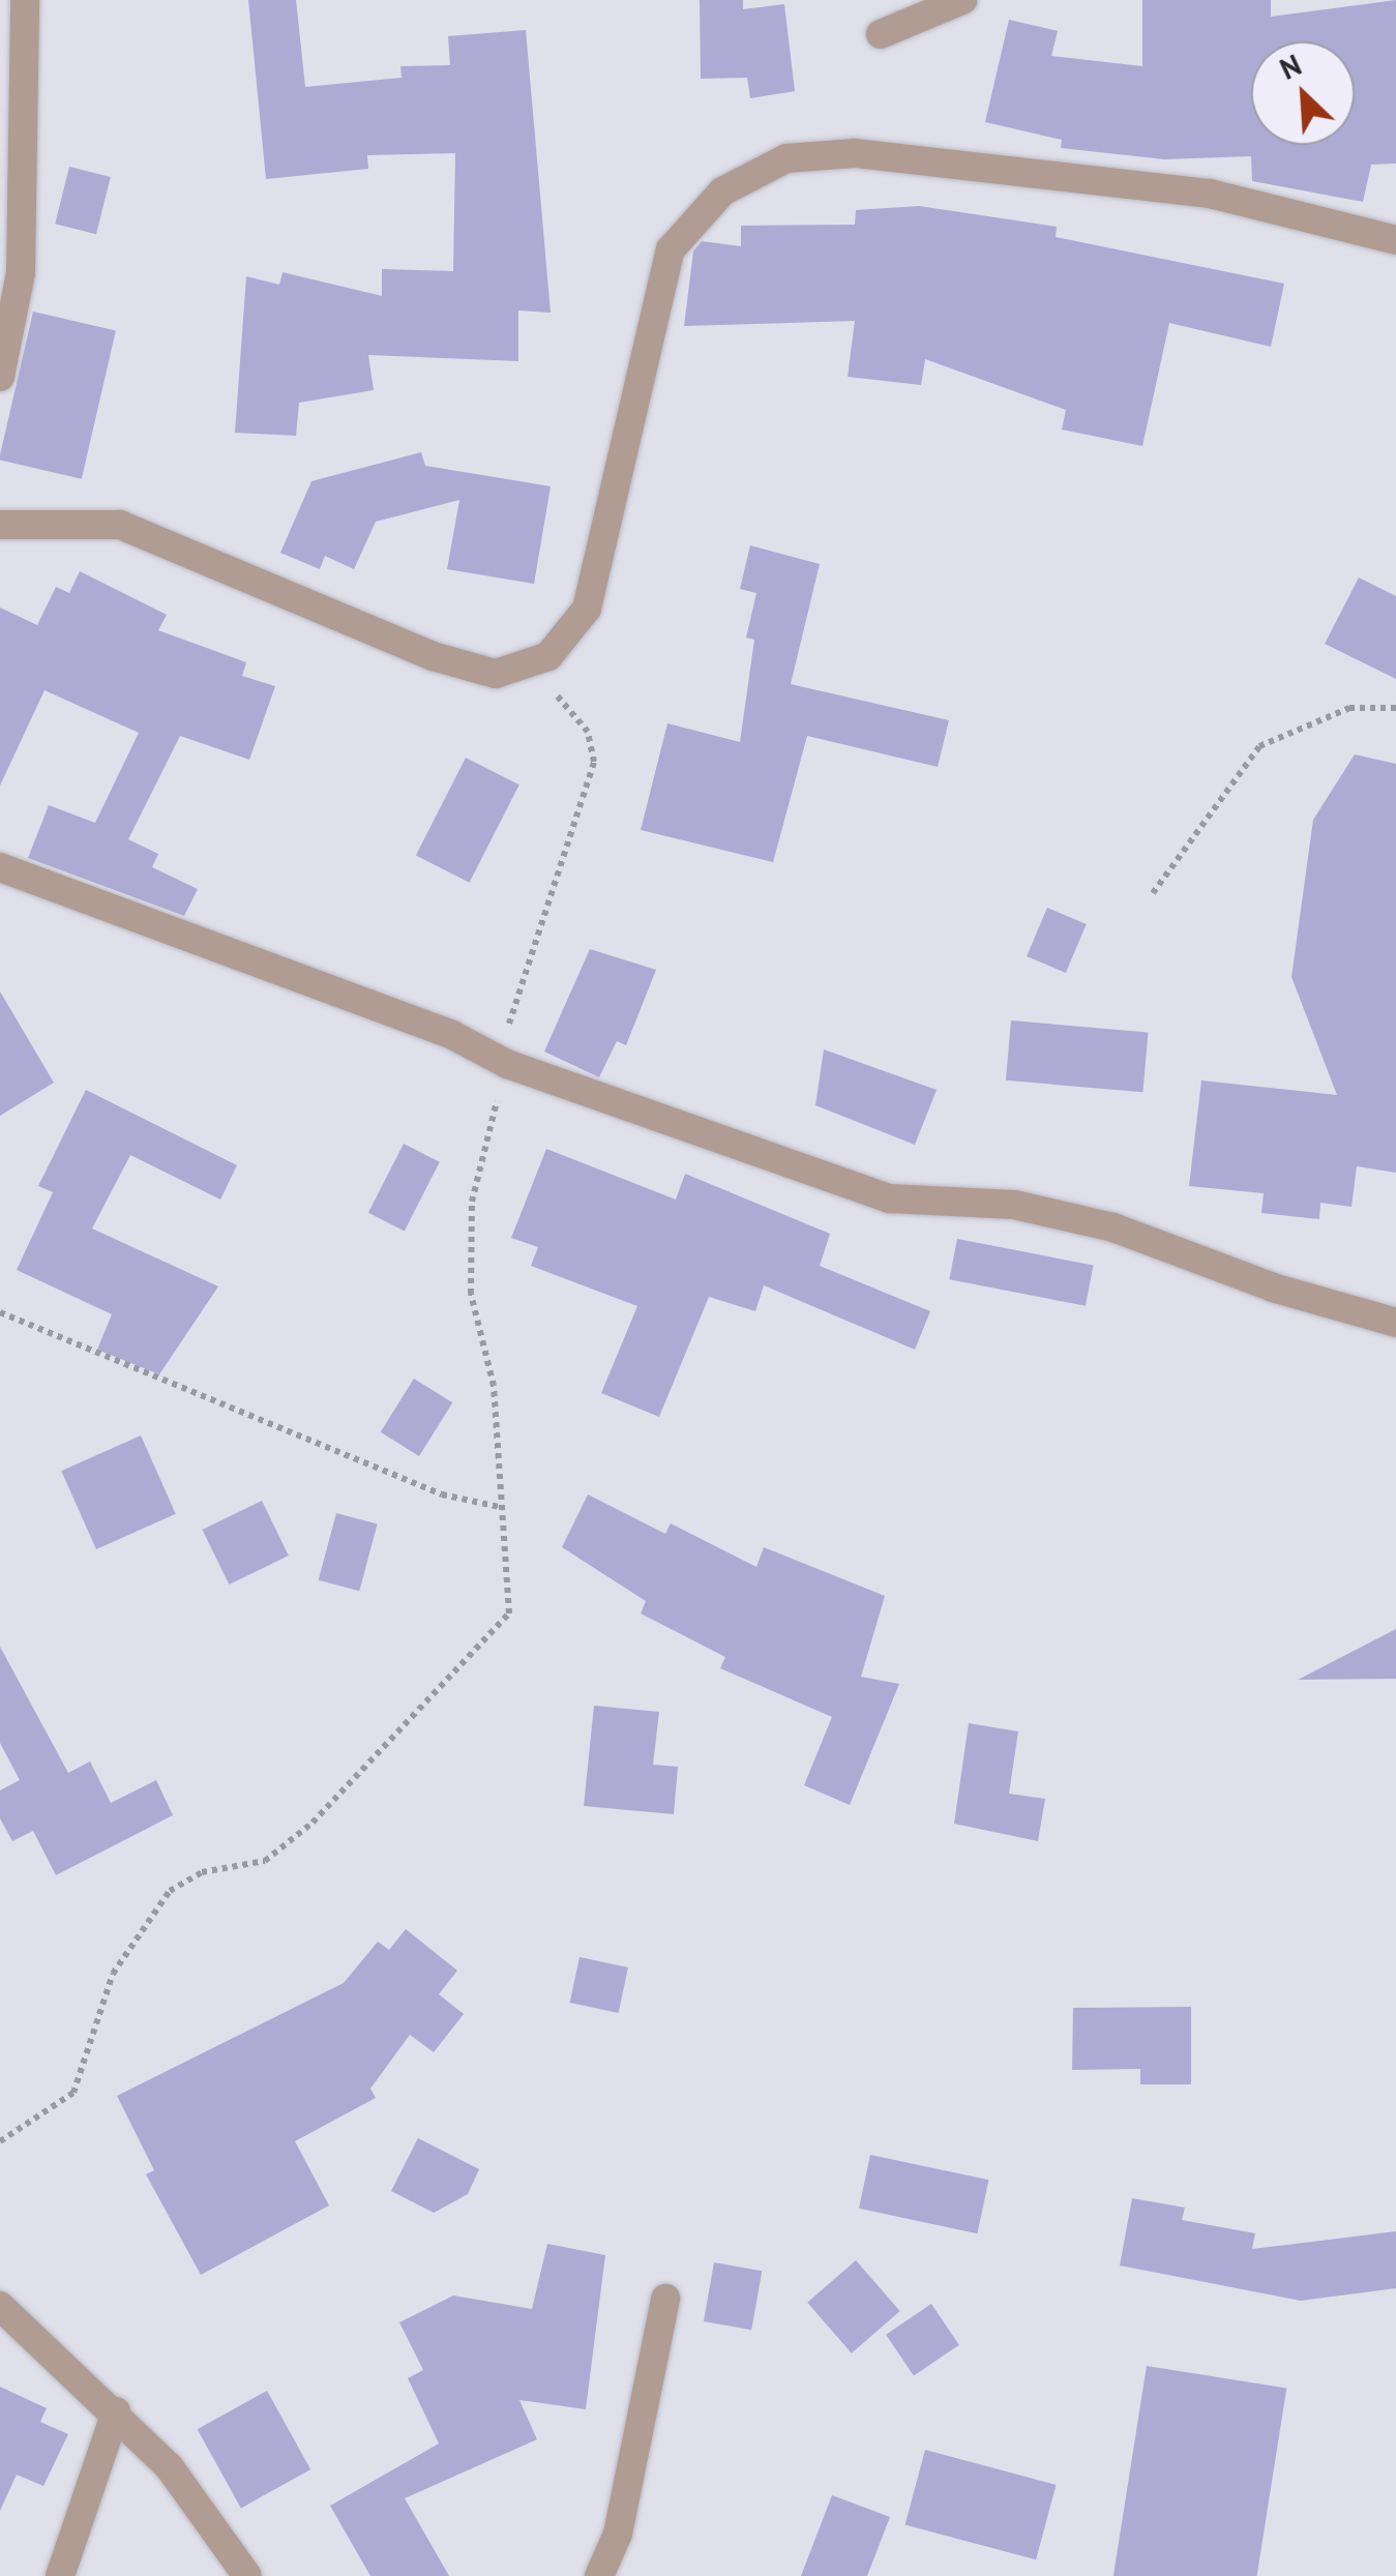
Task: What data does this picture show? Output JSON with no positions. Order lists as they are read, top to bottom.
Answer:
{
  "north": "top left"
}
